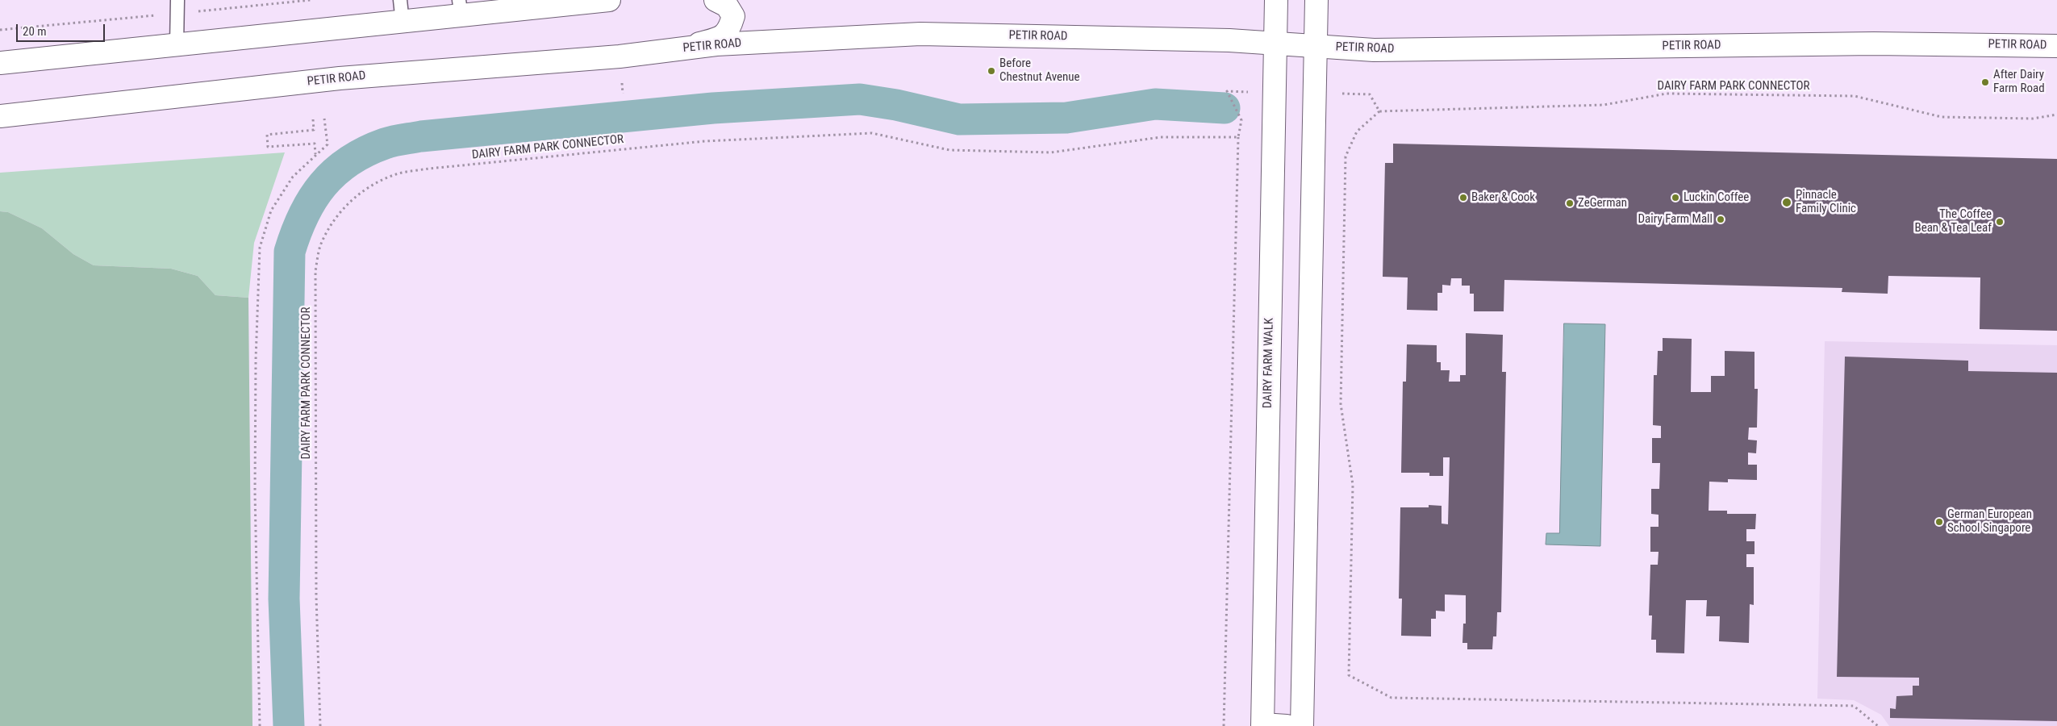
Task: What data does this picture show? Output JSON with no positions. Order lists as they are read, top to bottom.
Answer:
{
  "streets": {
    "main road": ["PETIR ROAD", "DAIRY FARM WALK"],
    "path": ["DAIRY FARM PARK CONNECTOR"]
  },
  "crossings": [
    ["PETIR ROAD", "DAIRY FARM WALK"]
  ],
  "places": [
    "Before Chestnut Avenue",
    "After Dairy Farm Road",
    "Baker & Cook",
    "Luckin Coffee",
    "Pinnacle Family Clinic",
    "ZeGerman",
    "Dairy Farm Mall",
    "The Coffee Bean & Tea Leaf",
    "German European School Singapore"
  ],
  "scale_bar": "20 m"
}
